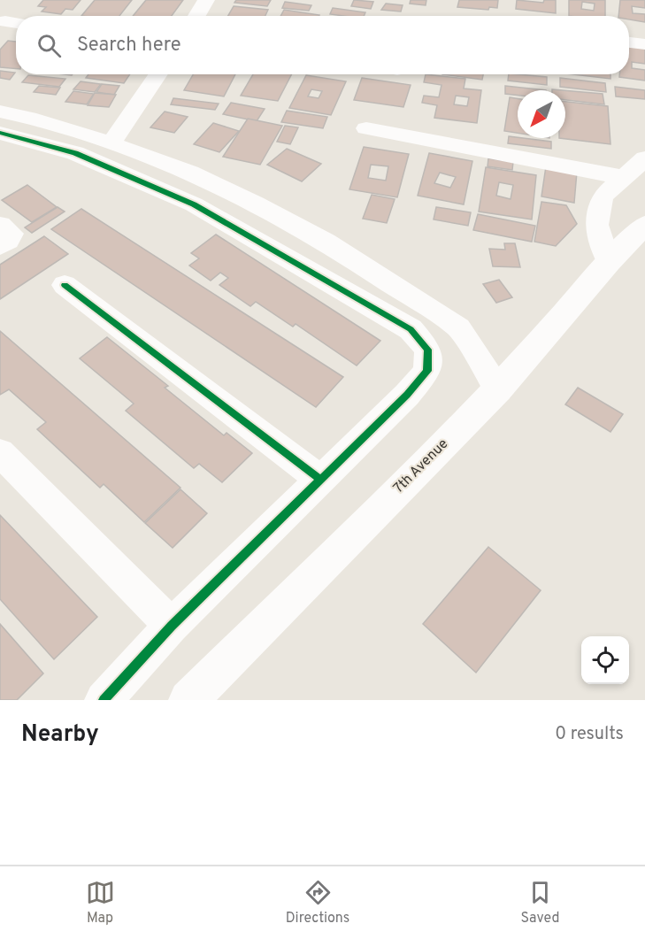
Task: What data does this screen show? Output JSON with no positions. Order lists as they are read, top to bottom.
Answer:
{
  "streets": {
    "main road": ["7th Avenue"]
  },
  "north": "bottom left",
  "page": {
    "search": "Search here",
    "heading": ["Nearby", "0 results"],
    "nav": ["Map", "Directions", "Saved"]
  }
}
